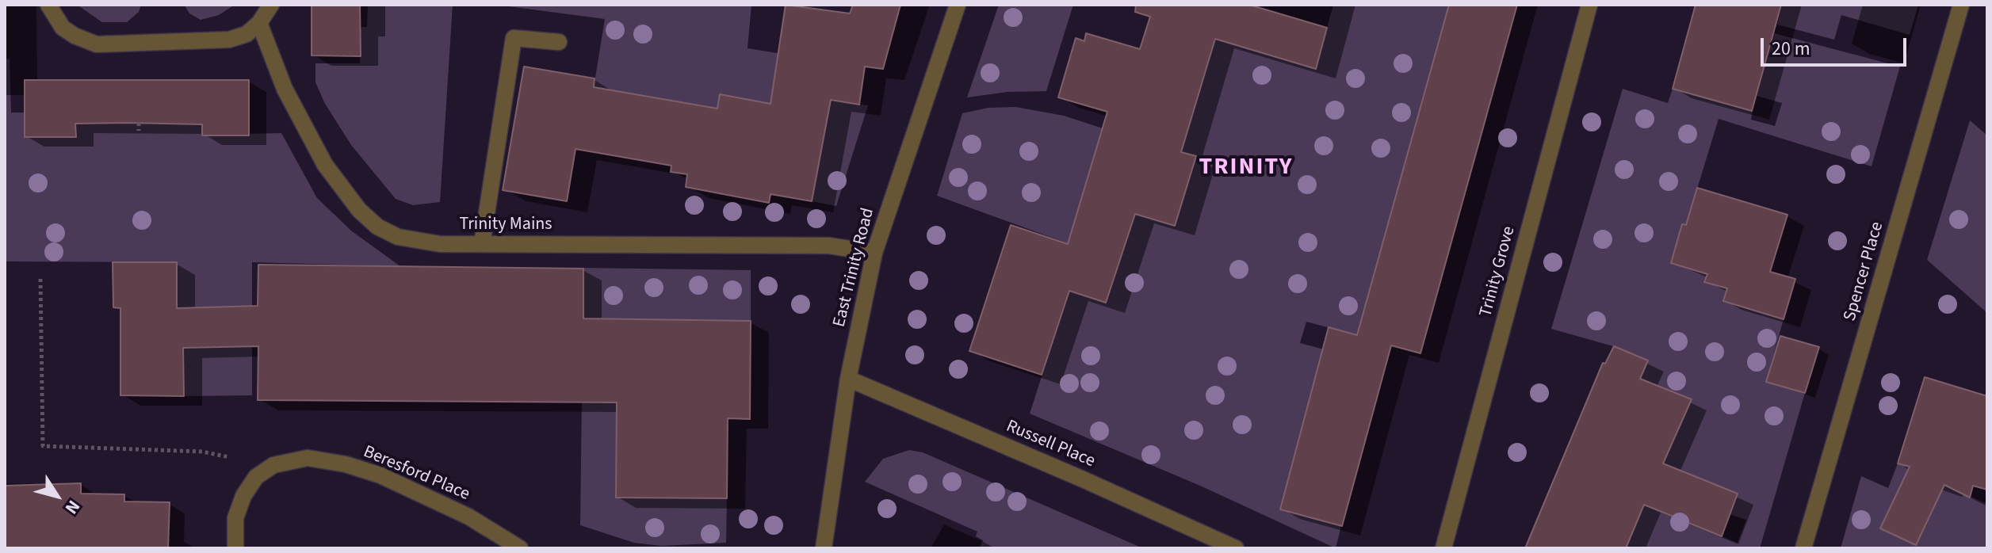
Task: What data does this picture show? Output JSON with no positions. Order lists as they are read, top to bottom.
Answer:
{
  "streets": {
    "street": [
      "Trinity Mains",
      "East Trinity Road",
      "Trinity Grove",
      "Spencer Place",
      "Russell Place",
      "Beresford Place"
    ]
  },
  "crossings": [
    ["Trinity Mains", "East Trinity Road"],
    ["East Trinity Road", "Russell Place"]
  ],
  "districts": ["TRINITY"],
  "scale_bar": "20 m",
  "north": "bottom right"
}
